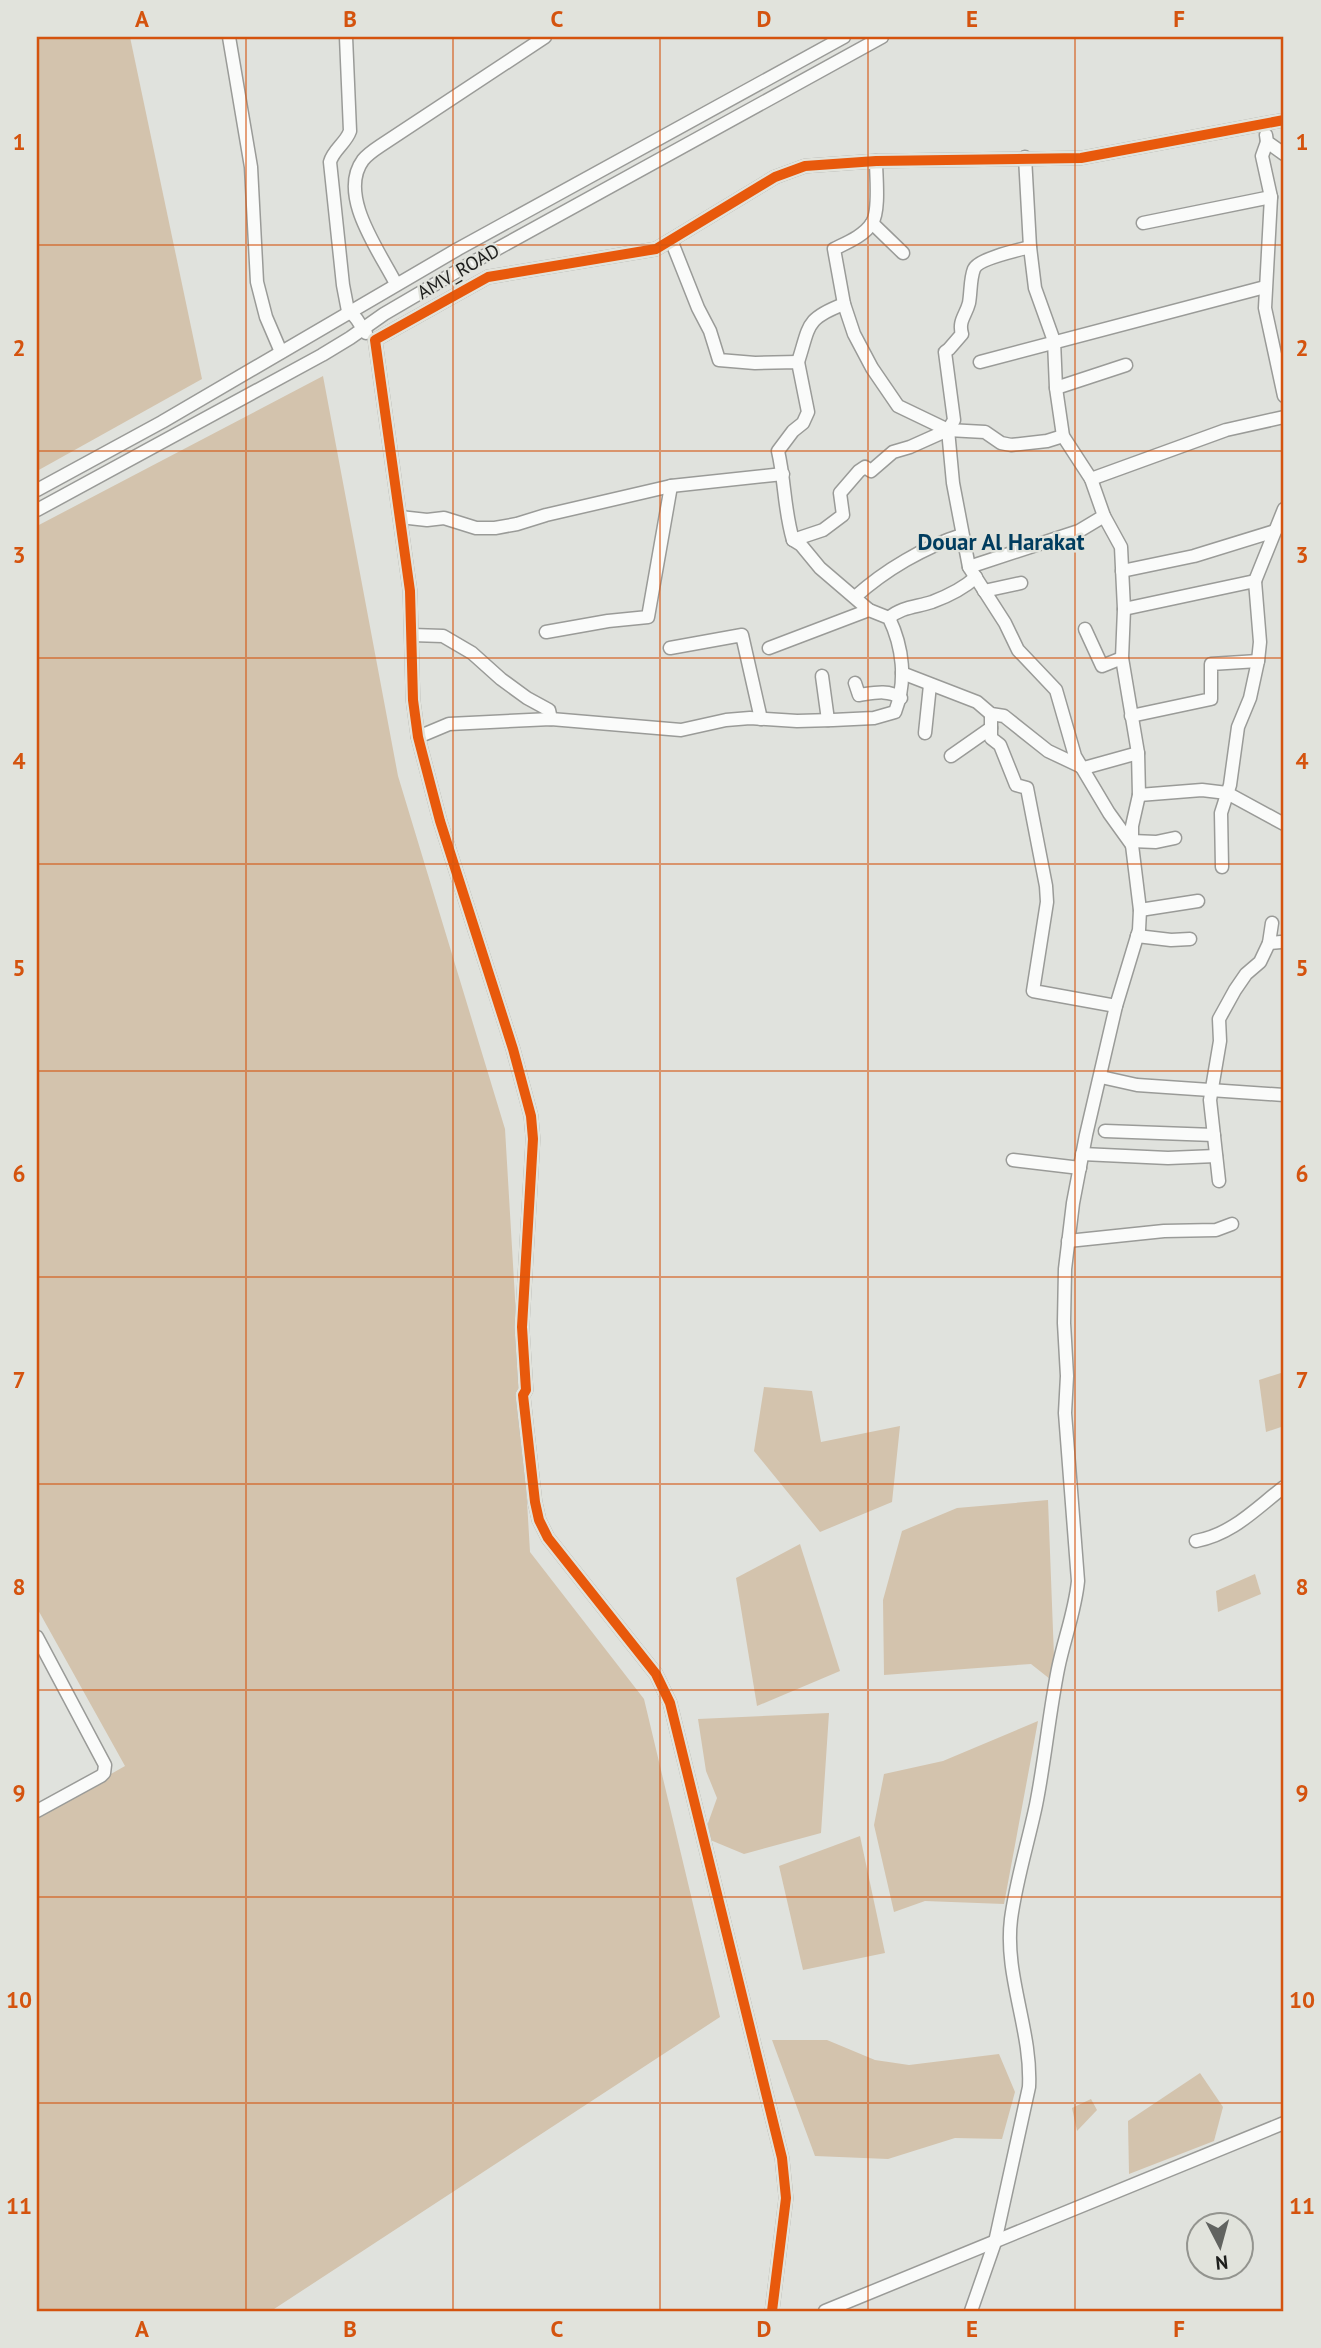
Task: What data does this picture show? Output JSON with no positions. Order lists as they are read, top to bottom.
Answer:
{
  "streets": {
    "street": ["AMV_ROAD"]
  },
  "districts": ["Douar Al Harakat"],
  "north": "bottom",
  "grid": {
    "columns": [
      "A",
      "B",
      "C",
      "D",
      "E",
      "F"
    ],
    "rows": [
      "1",
      "2",
      "3",
      "4",
      "5",
      "6",
      "7",
      "8",
      "9",
      "10",
      "11"
    ]
  }
}
